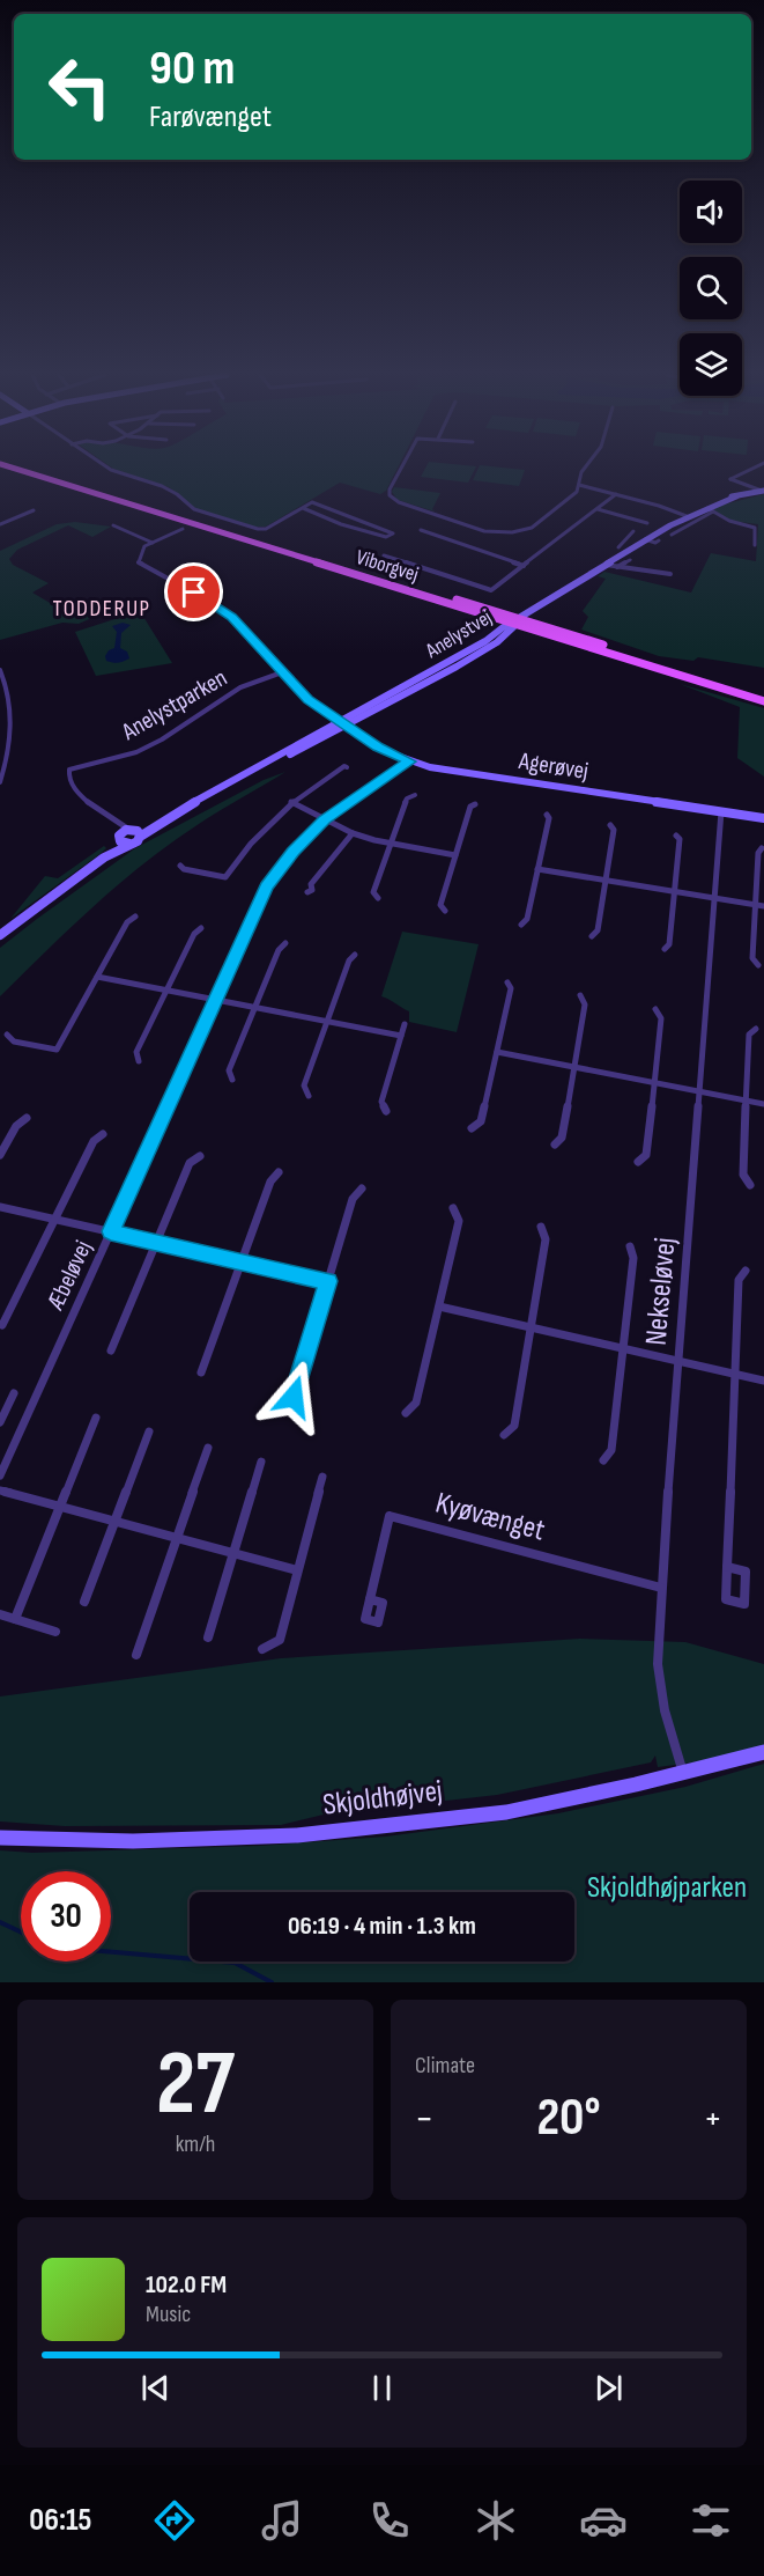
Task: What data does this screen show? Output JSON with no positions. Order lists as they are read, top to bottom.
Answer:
{
  "streets": {
    "main road": ["Viborgvej"],
    "street": [
      "Anelystvej",
      "Anelystparken",
      "Agerøvej",
      "Æbeløvej",
      "Nekseløvej",
      "Kyøvænget",
      "Skjoldhøjvej"
    ]
  },
  "crossings": [
    ["Viborgvej", "Anelystvej"],
    ["Anelystvej", "Anelystparken"],
    ["Anelystvej", "Agerøvej"],
    ["Agerøvej", "Æbeløvej"],
    ["Agerøvej", "Nekseløvej"],
    ["Nekseløvej", "Kyøvænget"],
    ["Nekseløvej", "Skjoldhøjvej"]
  ],
  "districts": ["TODDERUP"],
  "parks": ["Skjoldhøjparken"],
  "page": {
    "turn": ["90 m", "Farøvænget"],
    "limit": "30",
    "trip": "06:19 · 4 min · 1.3 km",
    "tile": [
      ["27", "km/h"],
      "Climate"
    ],
    "heat": ["−", "20°", "+"],
    "song": ["102.0 FM", "Music"],
    "tabs": "06:15"
  }
}
